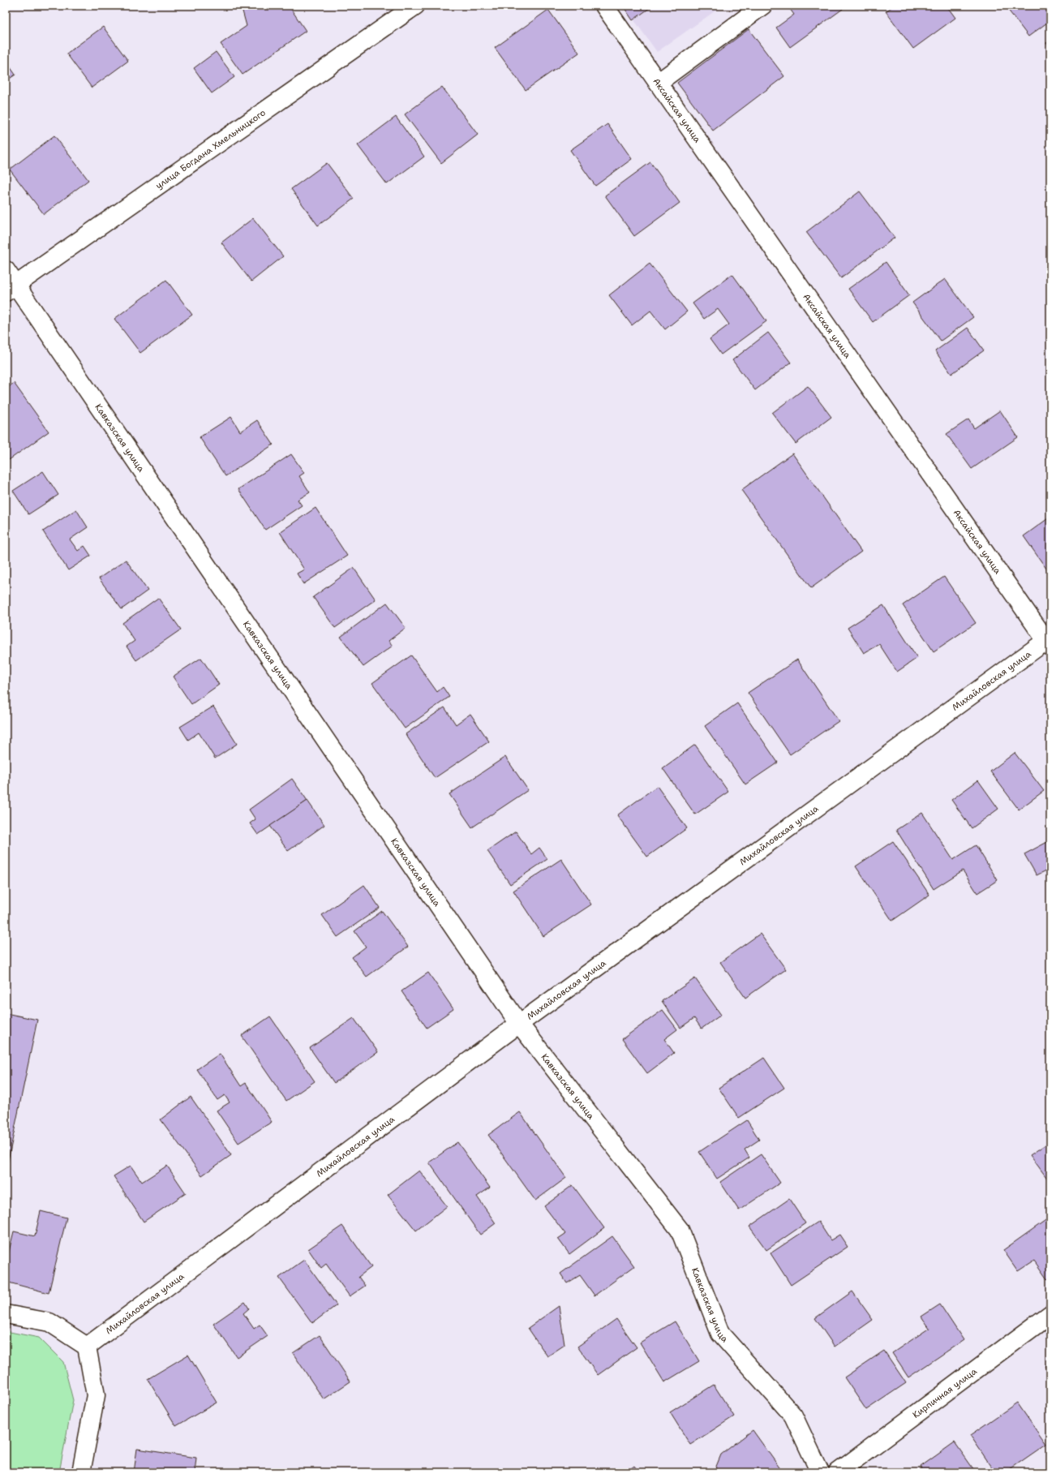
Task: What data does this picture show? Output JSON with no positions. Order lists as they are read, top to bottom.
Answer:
{
  "streets": {
    "street": [
      "Аксайская улица",
      "улица Богдана Хмельницкого",
      "Кавказская улица",
      "Михайловская улица",
      "Кирпичная улица"
    ]
  },
  "crossings": [
    ["Аксайская улица", "Михайловская улица"],
    ["улица Богдана Хмельницкого", "Кавказская улица"],
    ["Кавказская улица", "Михайловская улица"]
  ]
}
